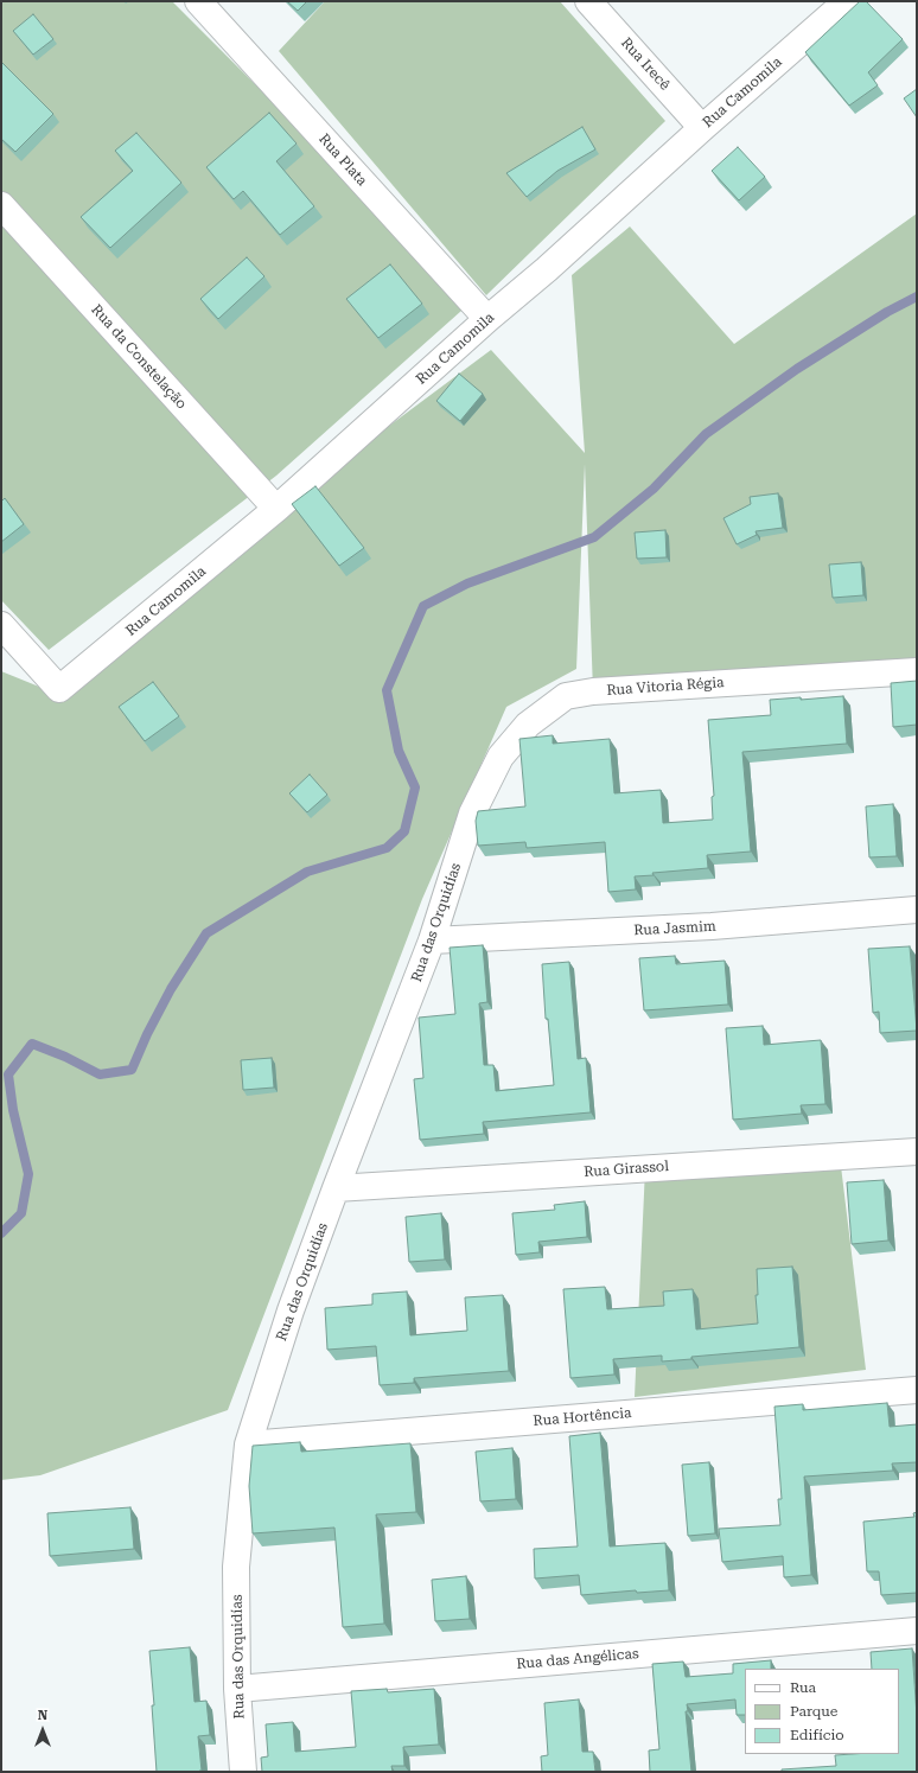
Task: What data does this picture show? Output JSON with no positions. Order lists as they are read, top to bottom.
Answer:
{
  "streets": {
    "street": [
      "Rua Irecê",
      "Rua Camomila",
      "Rua Plata",
      "Rua da Constelação",
      "Rua Vitoria Régia",
      "Rua das Orquidías",
      "Rua Jasmim",
      "Rua Girassol",
      "Rua Hortência",
      "Rua das Angélicas"
    ]
  },
  "crossings": [
    ["Rua Irecê", "Rua Camomila"],
    ["Rua Camomila", "Rua Plata"],
    ["Rua Camomila", "Rua da Constelação"],
    ["Rua Vitoria Régia", "Rua das Orquidías"],
    ["Rua das Orquidías", "Rua Jasmim"],
    ["Rua das Orquidías", "Rua Girassol"],
    ["Rua das Orquidías", "Rua Hortência"],
    ["Rua das Orquidías", "Rua das Angélicas"]
  ],
  "legend": ["Rua", "Parque", "Edifício"],
  "north": "top"
}
